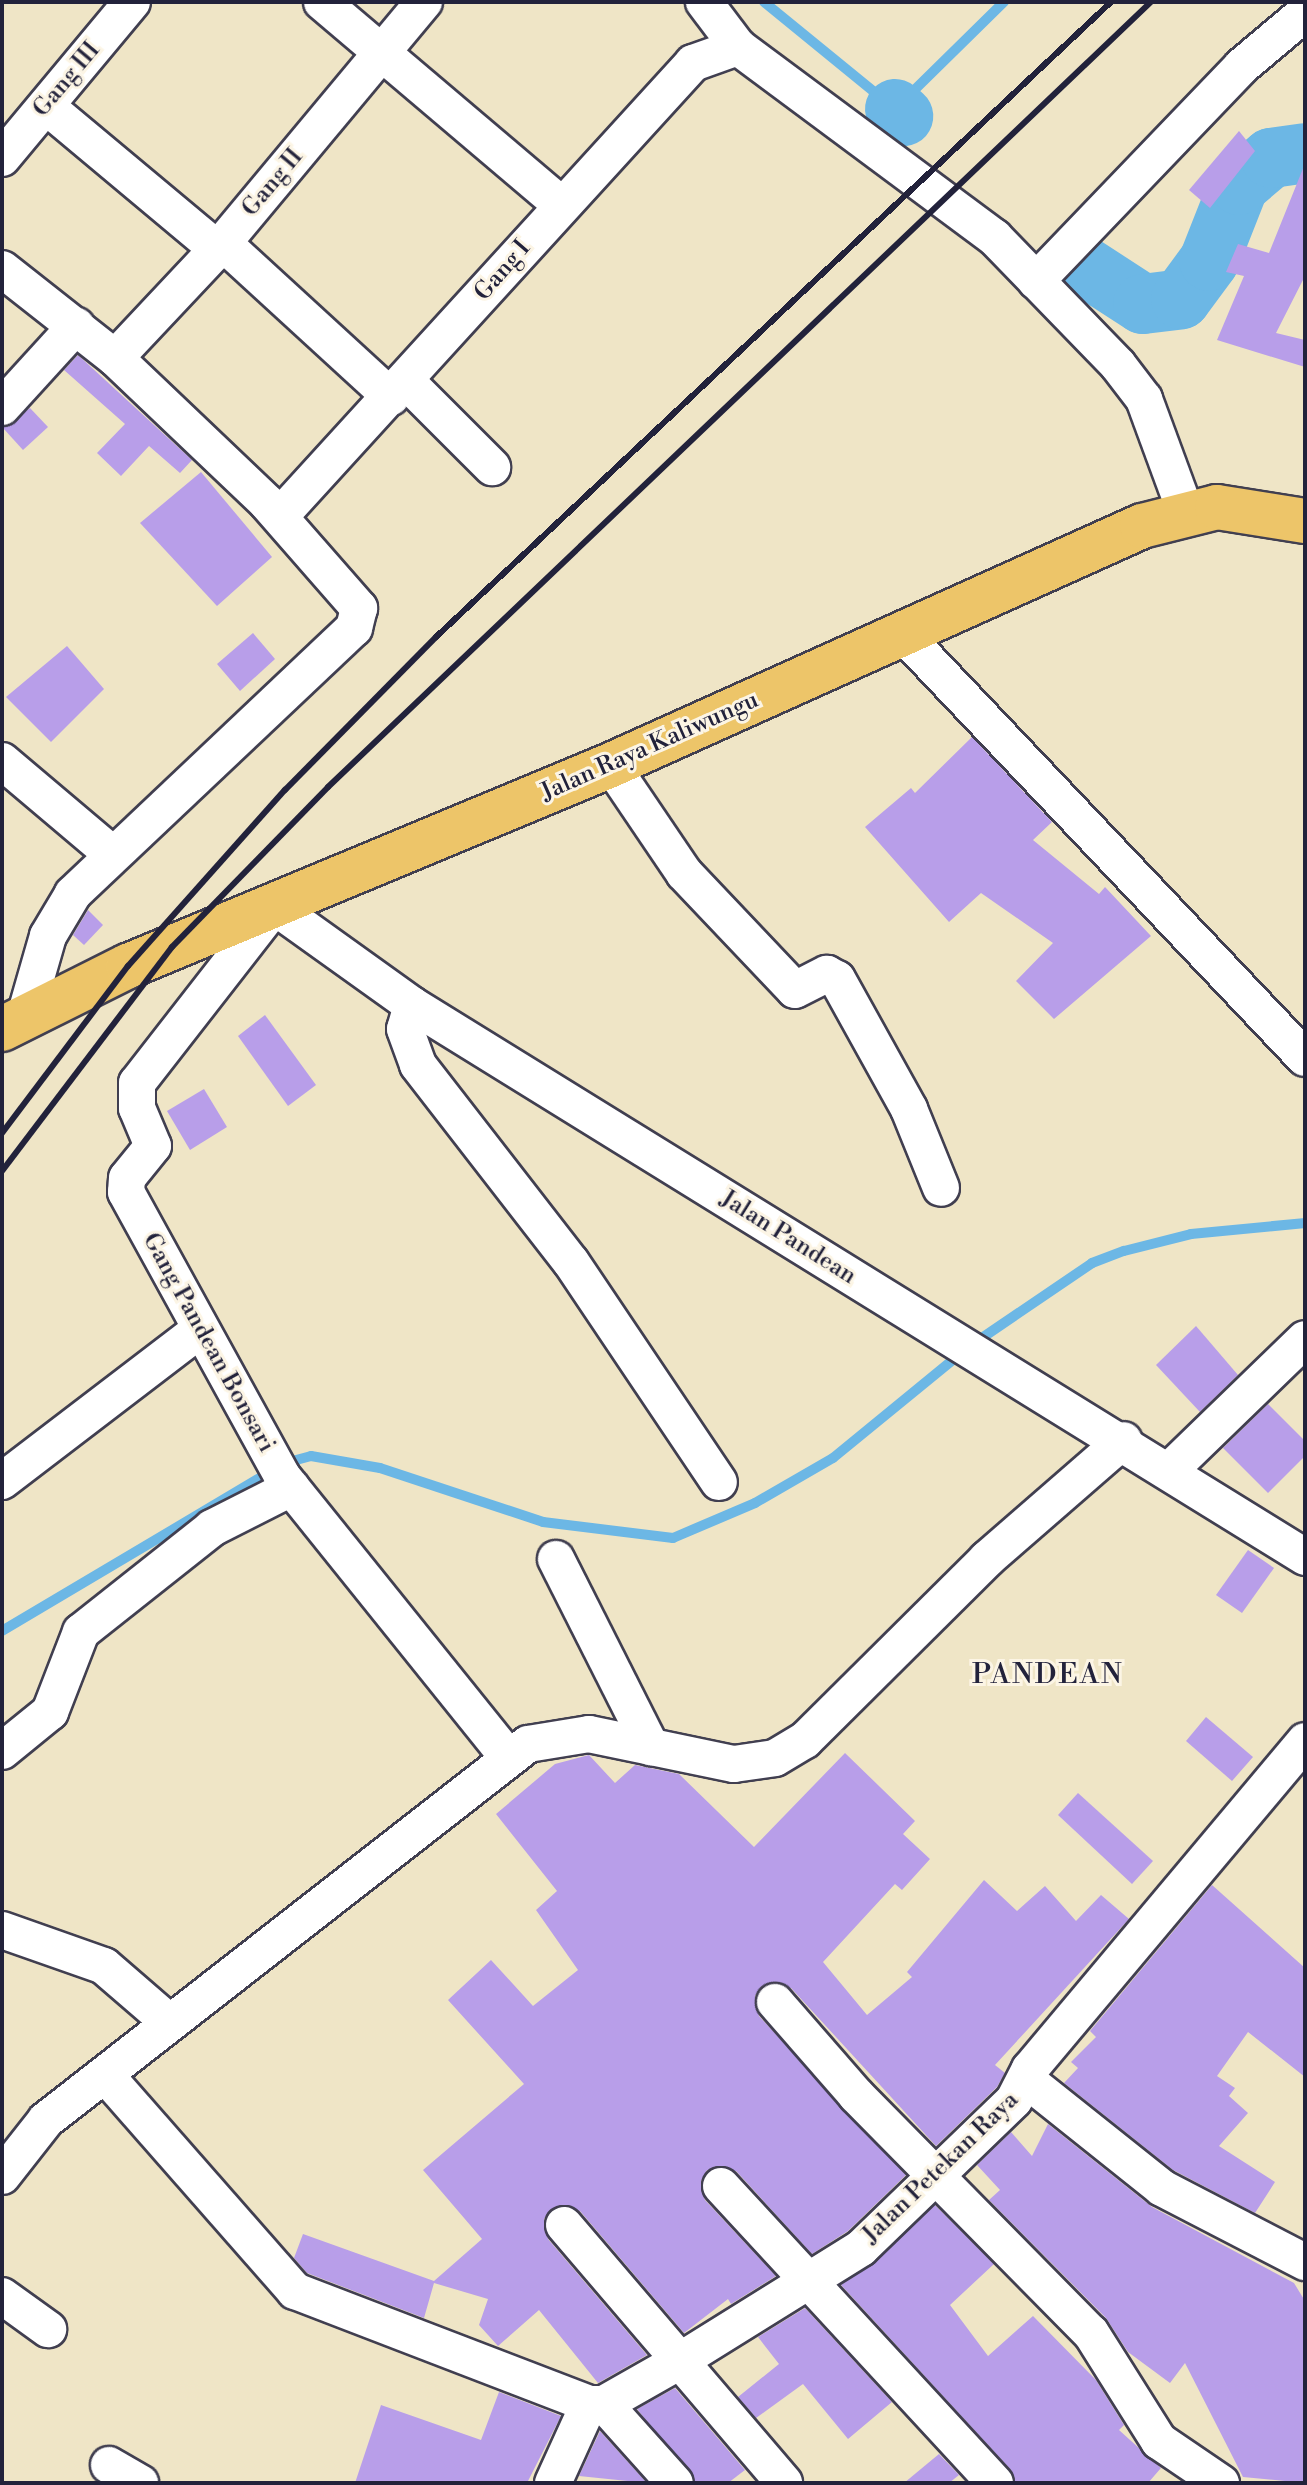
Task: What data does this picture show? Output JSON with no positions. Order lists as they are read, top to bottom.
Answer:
{
  "streets": {
    "main road": ["Jalan Raya Kaliwungu"],
    "street": [
      "Gang III",
      "Gang II",
      "Gang I",
      "Jalan Pandean",
      "Gang Pandean Bonsari",
      "Jalan Petekan Raya"
    ]
  },
  "crossings": [
    ["Jalan Raya Kaliwungu", "Jalan Pandean"],
    ["Jalan Raya Kaliwungu", "Gang Pandean Bonsari"],
    ["Jalan Pandean", "Gang Pandean Bonsari"]
  ],
  "districts": ["PANDEAN"]
}
